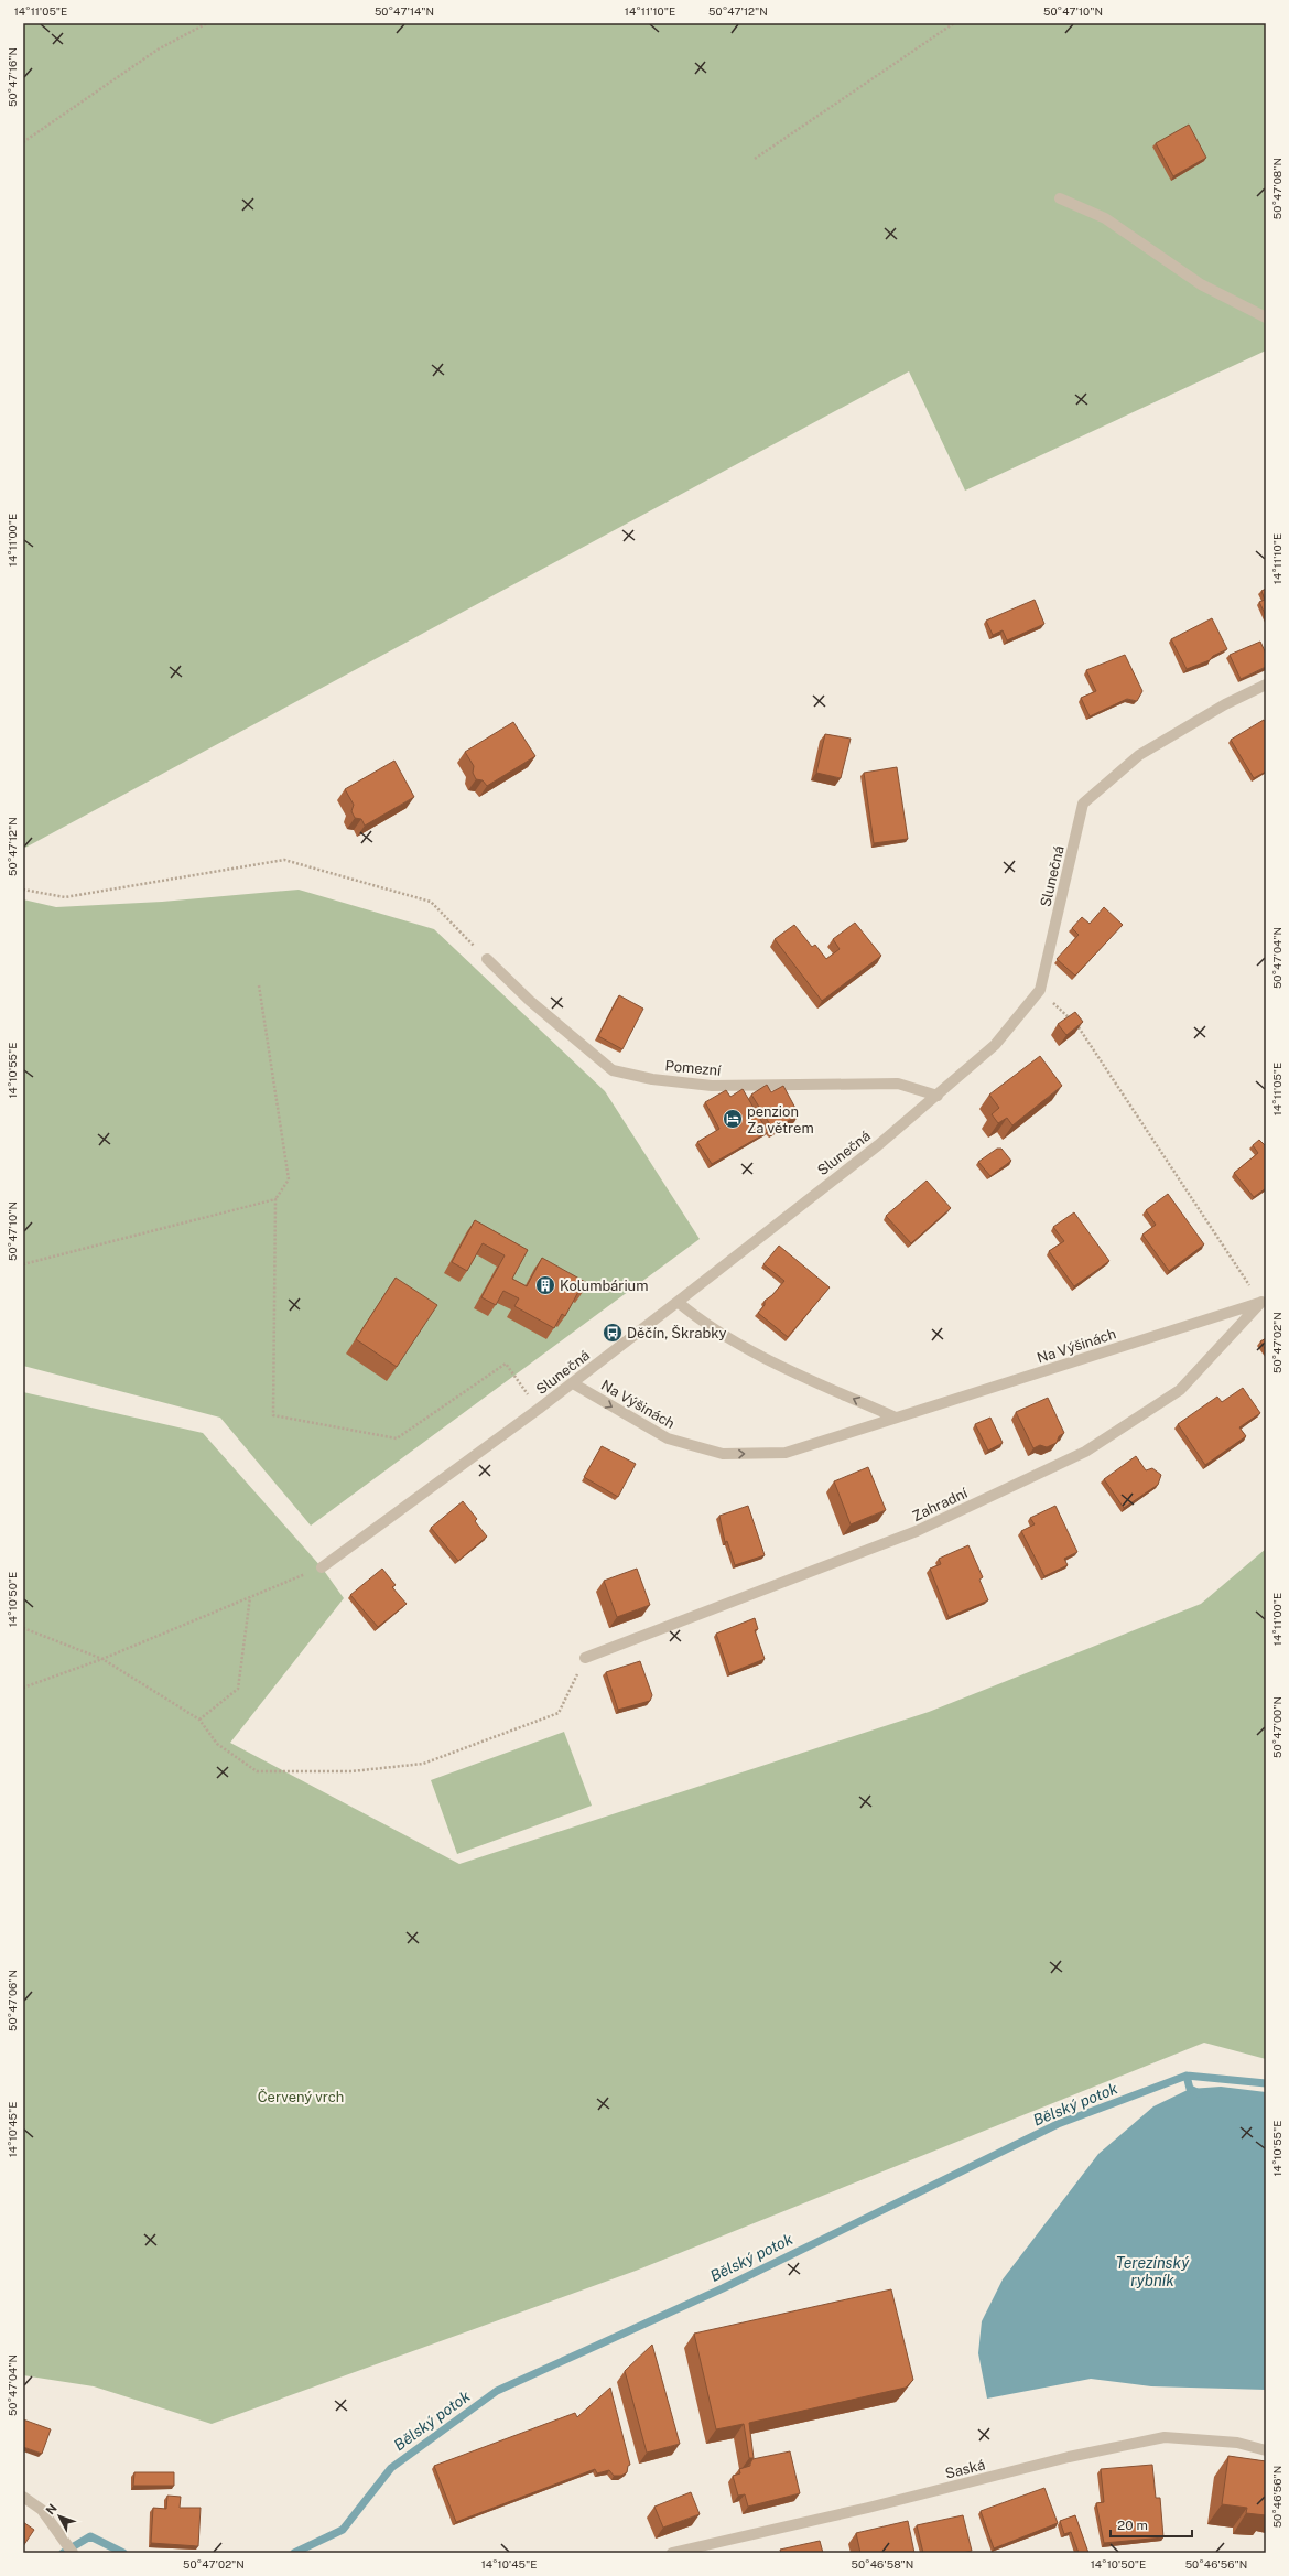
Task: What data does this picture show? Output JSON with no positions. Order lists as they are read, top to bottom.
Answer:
{
  "streets": {
    "street": [
      "Slunečná",
      "Pomezní",
      "Na Výšinách",
      "Zahradní",
      "Saská"
    ]
  },
  "crossings": [
    ["Slunečná", "Pomezní"],
    ["Slunečná", "Na Výšinách"],
    ["Na Výšinách", "Zahradní"]
  ],
  "water": ["Bělský potok", "Terezínský rybník"],
  "parks": ["Červený vrch"],
  "places": {
    "hotel": ["penzion Za větrem"],
    "building": ["Kolumbárium"],
    "bus stop": ["Děčín, Škrabky"]
  },
  "scale_bar": "20 m",
  "north": "top left",
  "coordinates": [
    "14°11'05\"E",
    "50°47'14\"N",
    "14°11'10\"E",
    "50°47'12\"N",
    "50°47'10\"N",
    "50°47'16\"N",
    "50°47'08\"N",
    "14°11'00\"E",
    "50°47'04\"N",
    "14°10'55\"E",
    "50°47'02\"N",
    "14°10'50\"E",
    "50°47'00\"N",
    "50°47'06\"N",
    "14°10'45\"E",
    "50°46'56\"N",
    "50°46'58\"N"
  ]
}
